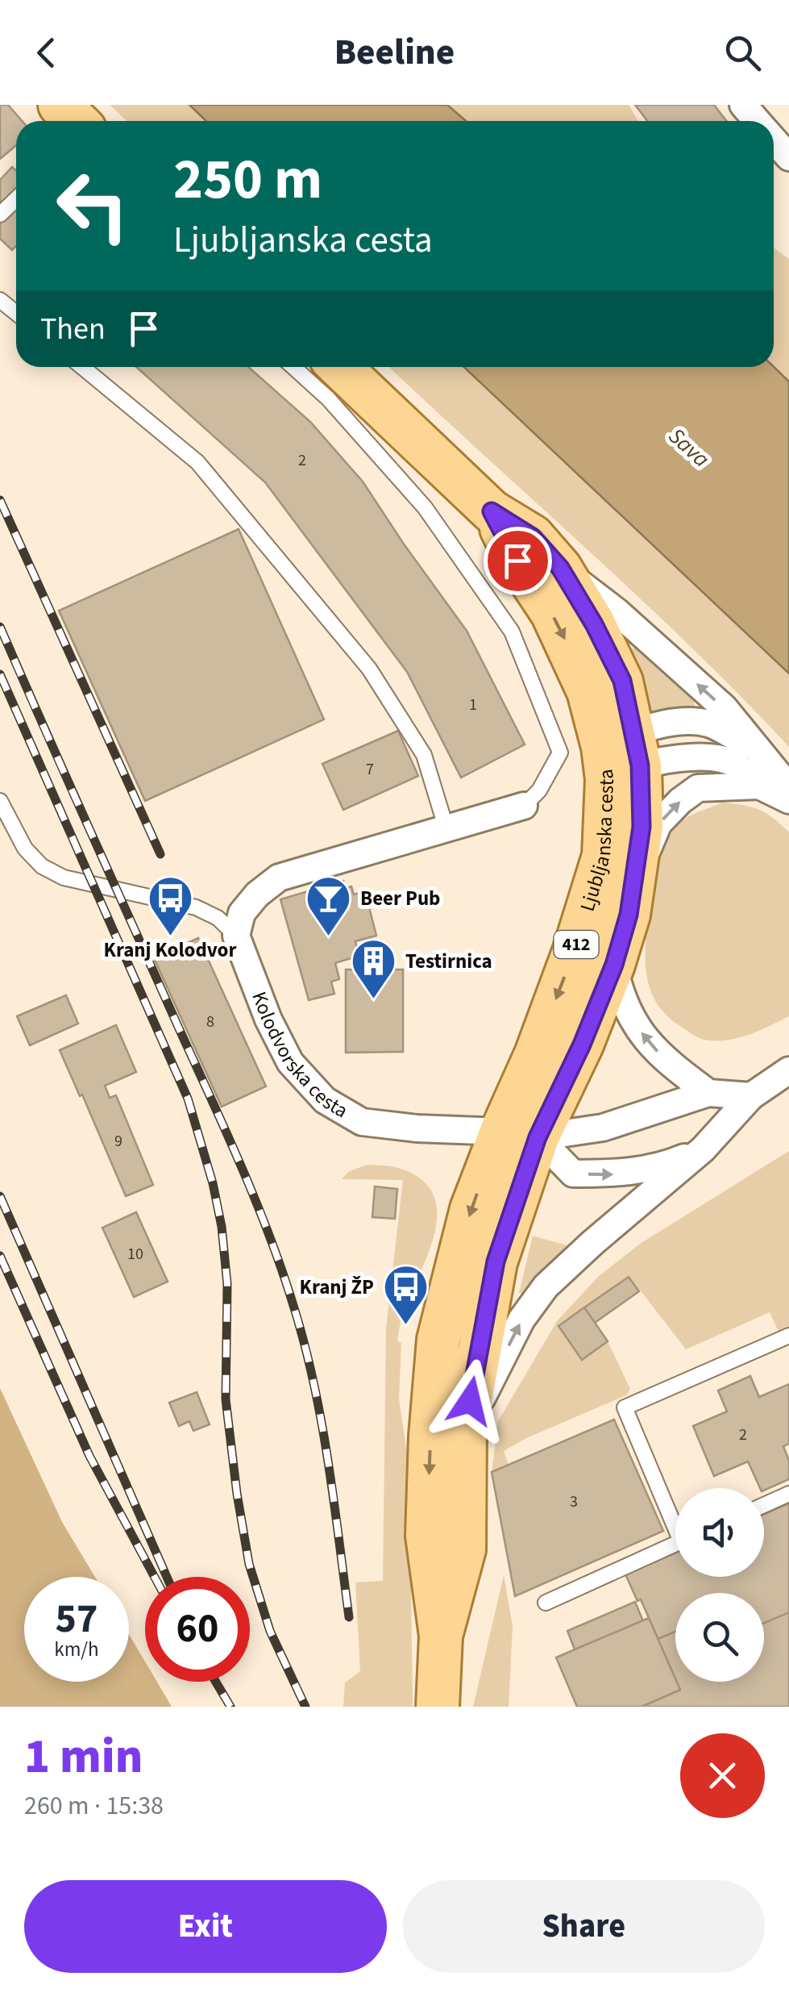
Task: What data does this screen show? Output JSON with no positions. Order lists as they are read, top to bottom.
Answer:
{
  "streets": {
    "main road": ["Ljubljanska cesta", "412"],
    "street": ["Kolodvorska cesta"]
  },
  "crossings": [
    ["Ljubljanska cesta", "412"],
    ["Ljubljanska cesta", "Kolodvorska cesta"],
    ["412", "Kolodvorska cesta"]
  ],
  "water": ["Sava"],
  "places": {
    "bus stop": ["Kranj Kolodvor", "Kranj ŽP"],
    "bar": ["Beer Pub"],
    "building": ["Testirnica"]
  },
  "house_numbers": [
    "2",
    "1",
    "7",
    "8",
    "9",
    "10",
    "2",
    "3"
  ],
  "page": {
    "header": "Beeline",
    "turn": ["250 m", "Ljubljanska cesta"],
    "then": "Then",
    "speed": "57 km/h",
    "limit": "60",
    "heading": ["1 min", "260 m · 15:38"],
    "buttons": ["Exit", "Share"]
  }
}
